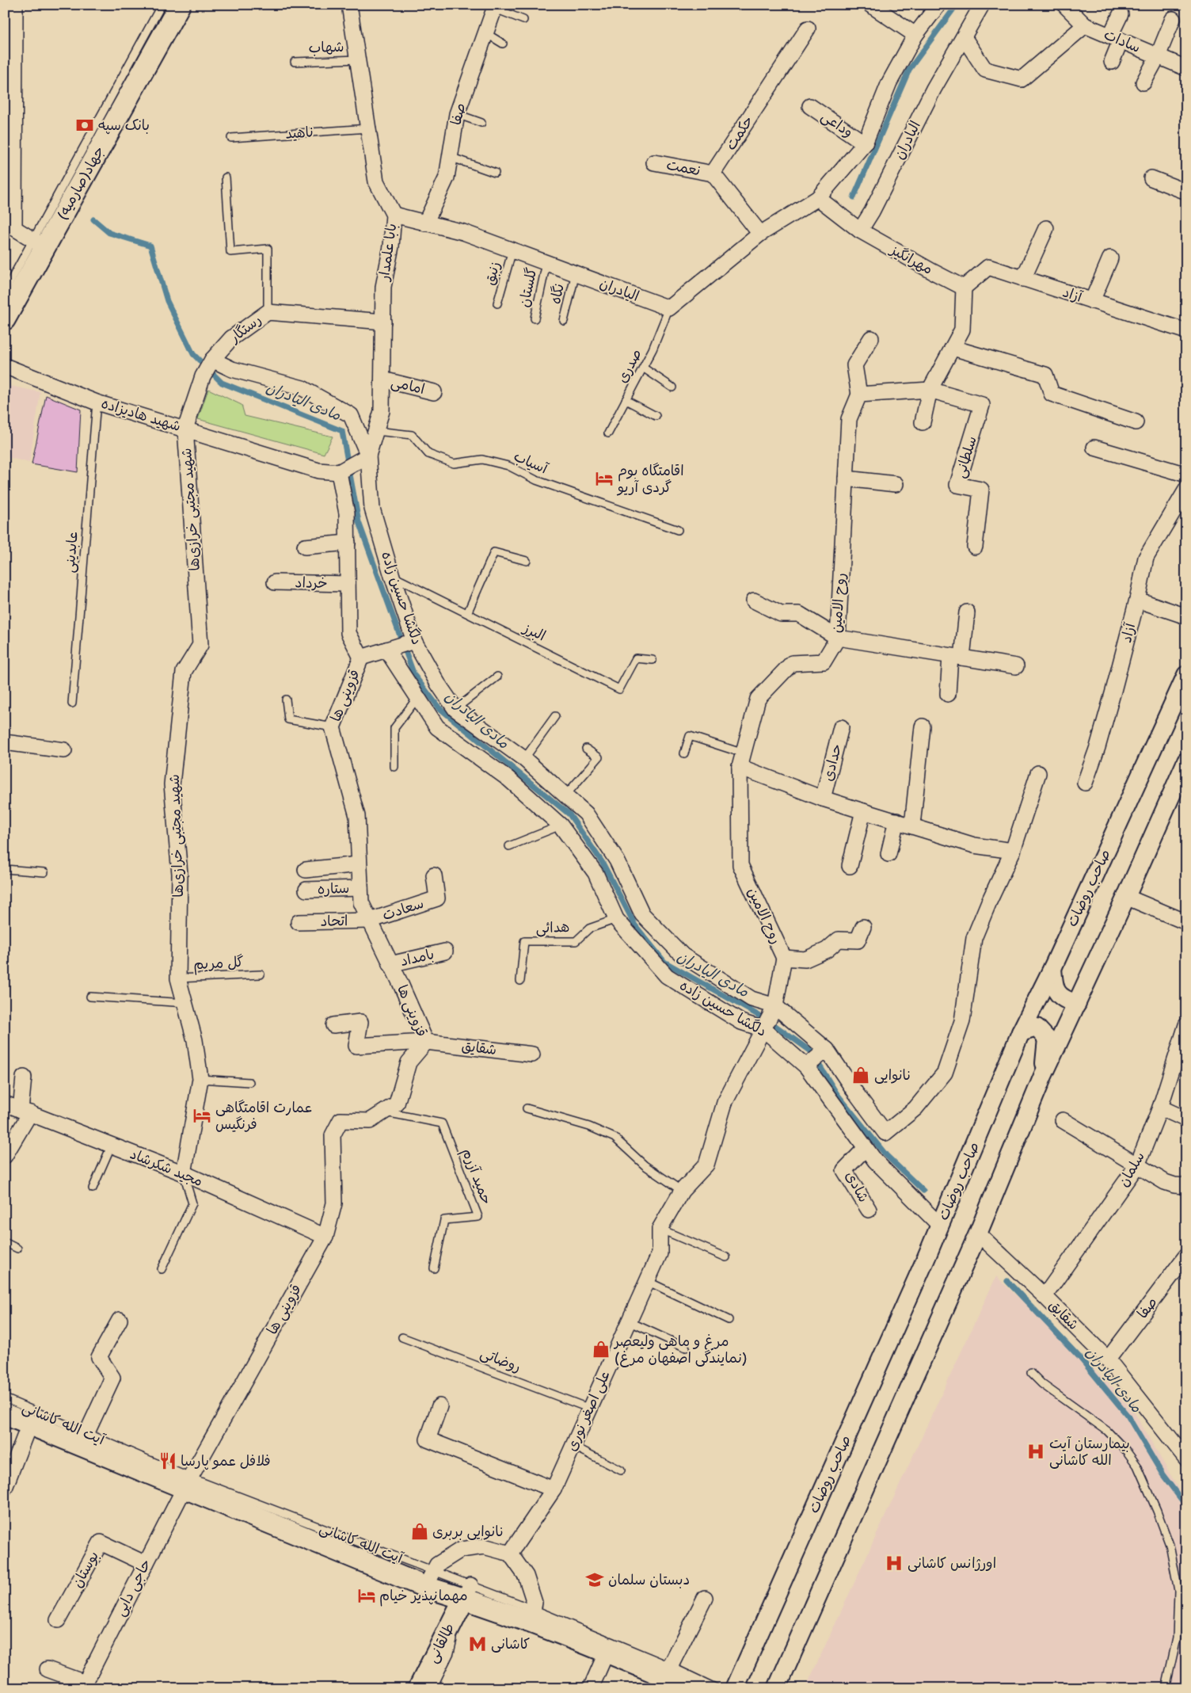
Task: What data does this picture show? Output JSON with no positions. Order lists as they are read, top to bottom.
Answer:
{
  "streets": {
    "main road": ["جهاد(صارمیه)", "آیت الله کاشانی", "طالقانی"],
    "street": [
      "سادات",
      "صفا",
      "وداعی",
      "حکمت",
      "الیادران",
      "نعمت",
      "بابا علمدار",
      "مهرانگیز",
      "آزاد",
      "رستگار",
      "امامی",
      "شهید هادیزاده",
      "سلطانی",
      "شهید مجتبی خرازی‌ها",
      "خرداد",
      "دلگشا حسین زاده",
      "روح الامین",
      "قزوینی ها",
      "حدادی",
      "صاحب روضات",
      "ستاره",
      "سعادت",
      "اتحاد",
      "بامداد",
      "شقایق",
      "مجید شکرشاد",
      "سلمان",
      "شادی",
      "علی اصغر نوری",
      "بوستان",
      "حاجی دایی"
    ],
    "lane": [
      "شهاب",
      "ناهید",
      "زنبق",
      "گلستان",
      "نگاه",
      "صدری",
      "آسیاب",
      "عابدینی",
      "البرز",
      "هدائی",
      "گل مریم",
      "حمید آزرم",
      "روضاتی"
    ]
  },
  "crossings": [
    ["شهاب", "بابا علمدار"],
    ["صفا", "الیادران"],
    ["صفا", "شقایق"],
    ["ناهید", "بابا علمدار"],
    ["حکمت", "نعمت"],
    ["الیادران", "بابا علمدار"],
    ["الیادران", "مهرانگیز"],
    ["الیادران", "زنبق"],
    ["الیادران", "گلستان"],
    ["الیادران", "نگاه"],
    ["الیادران", "صدری"],
    ["بابا علمدار", "رستگار"],
    ["بابا علمدار", "امامی"],
    ["بابا علمدار", "آسیاب"],
    ["بابا علمدار", "دلگشا حسین زاده"],
    ["مهرانگیز", "آزاد"],
    ["رستگار", "شهید هادیزاده"],
    ["رستگار", "شهید مجتبی خرازی‌ها"],
    ["شهید هادیزاده", "شهید مجتبی خرازی‌ها"],
    ["شهید هادیزاده", "عابدینی"],
    ["شهید مجتبی خرازی‌ها", "گل مریم"],
    ["شهید مجتبی خرازی‌ها", "مجید شکرشاد"],
    ["دلگشا حسین زاده", "روح الامین"],
    ["دلگشا حسین زاده", "البرز"],
    ["دلگشا حسین زاده", "قزوینی ها"],
    ["دلگشا حسین زاده", "صاحب روضات"],
    ["دلگشا حسین زاده", "هدائی"],
    ["دلگشا حسین زاده", "شادی"],
    ["قزوینی ها", "ستاره"],
    ["قزوینی ها", "سعادت"],
    ["قزوینی ها", "اتحاد"],
    ["قزوینی ها", "بامداد"],
    ["قزوینی ها", "شقایق"],
    ["قزوینی ها", "مجید شکرشاد"],
    ["قزوینی ها", "حمید آزرم"],
    ["قزوینی ها", "آیت الله کاشانی"],
    ["قزوینی ها", "حاجی دایی"],
    ["سعادت", "اتحاد"],
    ["شقایق", "سلمان"],
    ["روضاتی", "علی اصغر نوری"],
    ["آیت الله کاشانی", "حاجی دایی"],
    ["آیت الله کاشانی", "طالقانی"],
    ["بوستان", "حاجی دایی"]
  ],
  "water": ["مادی الیادران"],
  "places": {
    "bank": ["بانک سپه"],
    "hotel": ["اقامتگاه بوم گردی آریو", "عمارت اقامتگاهی فرنگیس", "مهمانپذیر خیام"],
    "shop": ["نانوایی", "مرغ و ماهی ولیعصر (نمایندگی اصفهان مرغ)", "نانوایی بربری"],
    "hospital": ["بیمارستان آیت الله کاشانی", "اورژانس کاشانی"],
    "restaurant": ["فلافل عمو پارسا"],
    "school or university": ["دبستان سلمان"],
    "metro station": ["کاشانی"]
  }
}
